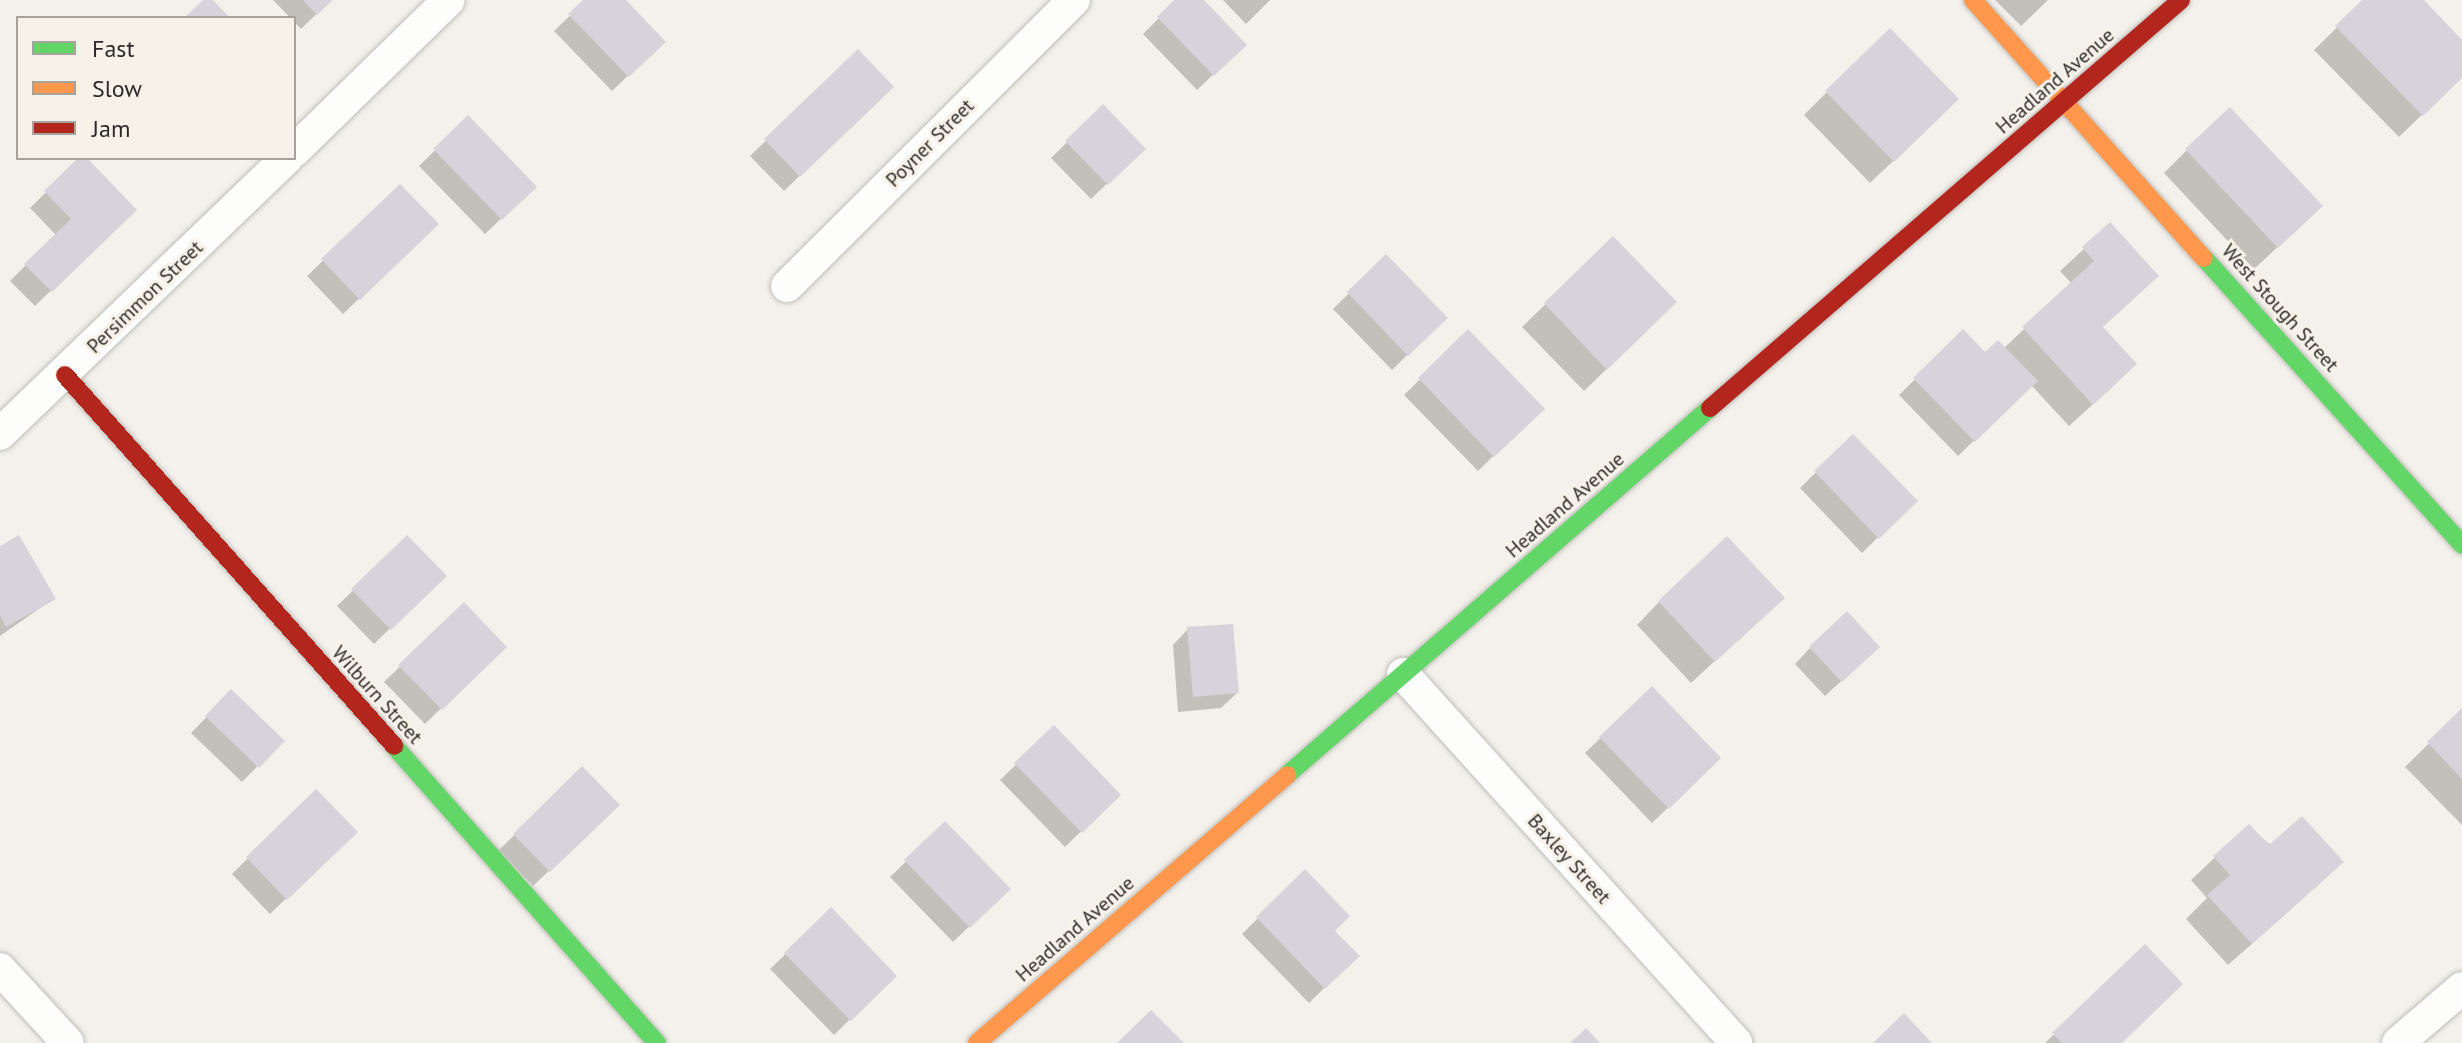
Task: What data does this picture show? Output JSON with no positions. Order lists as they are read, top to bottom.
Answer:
{
  "streets": {
    "street": [
      "Headland Avenue",
      "Poyner Street",
      "Persimmon Street",
      "West Stough Street",
      "Wilburn Street",
      "Baxley Street"
    ]
  },
  "crossings": [
    ["Headland Avenue", "West Stough Street"],
    ["Headland Avenue", "Baxley Street"],
    ["Persimmon Street", "Wilburn Street"]
  ],
  "legend": ["Fast", "Slow", "Jam"]
}
